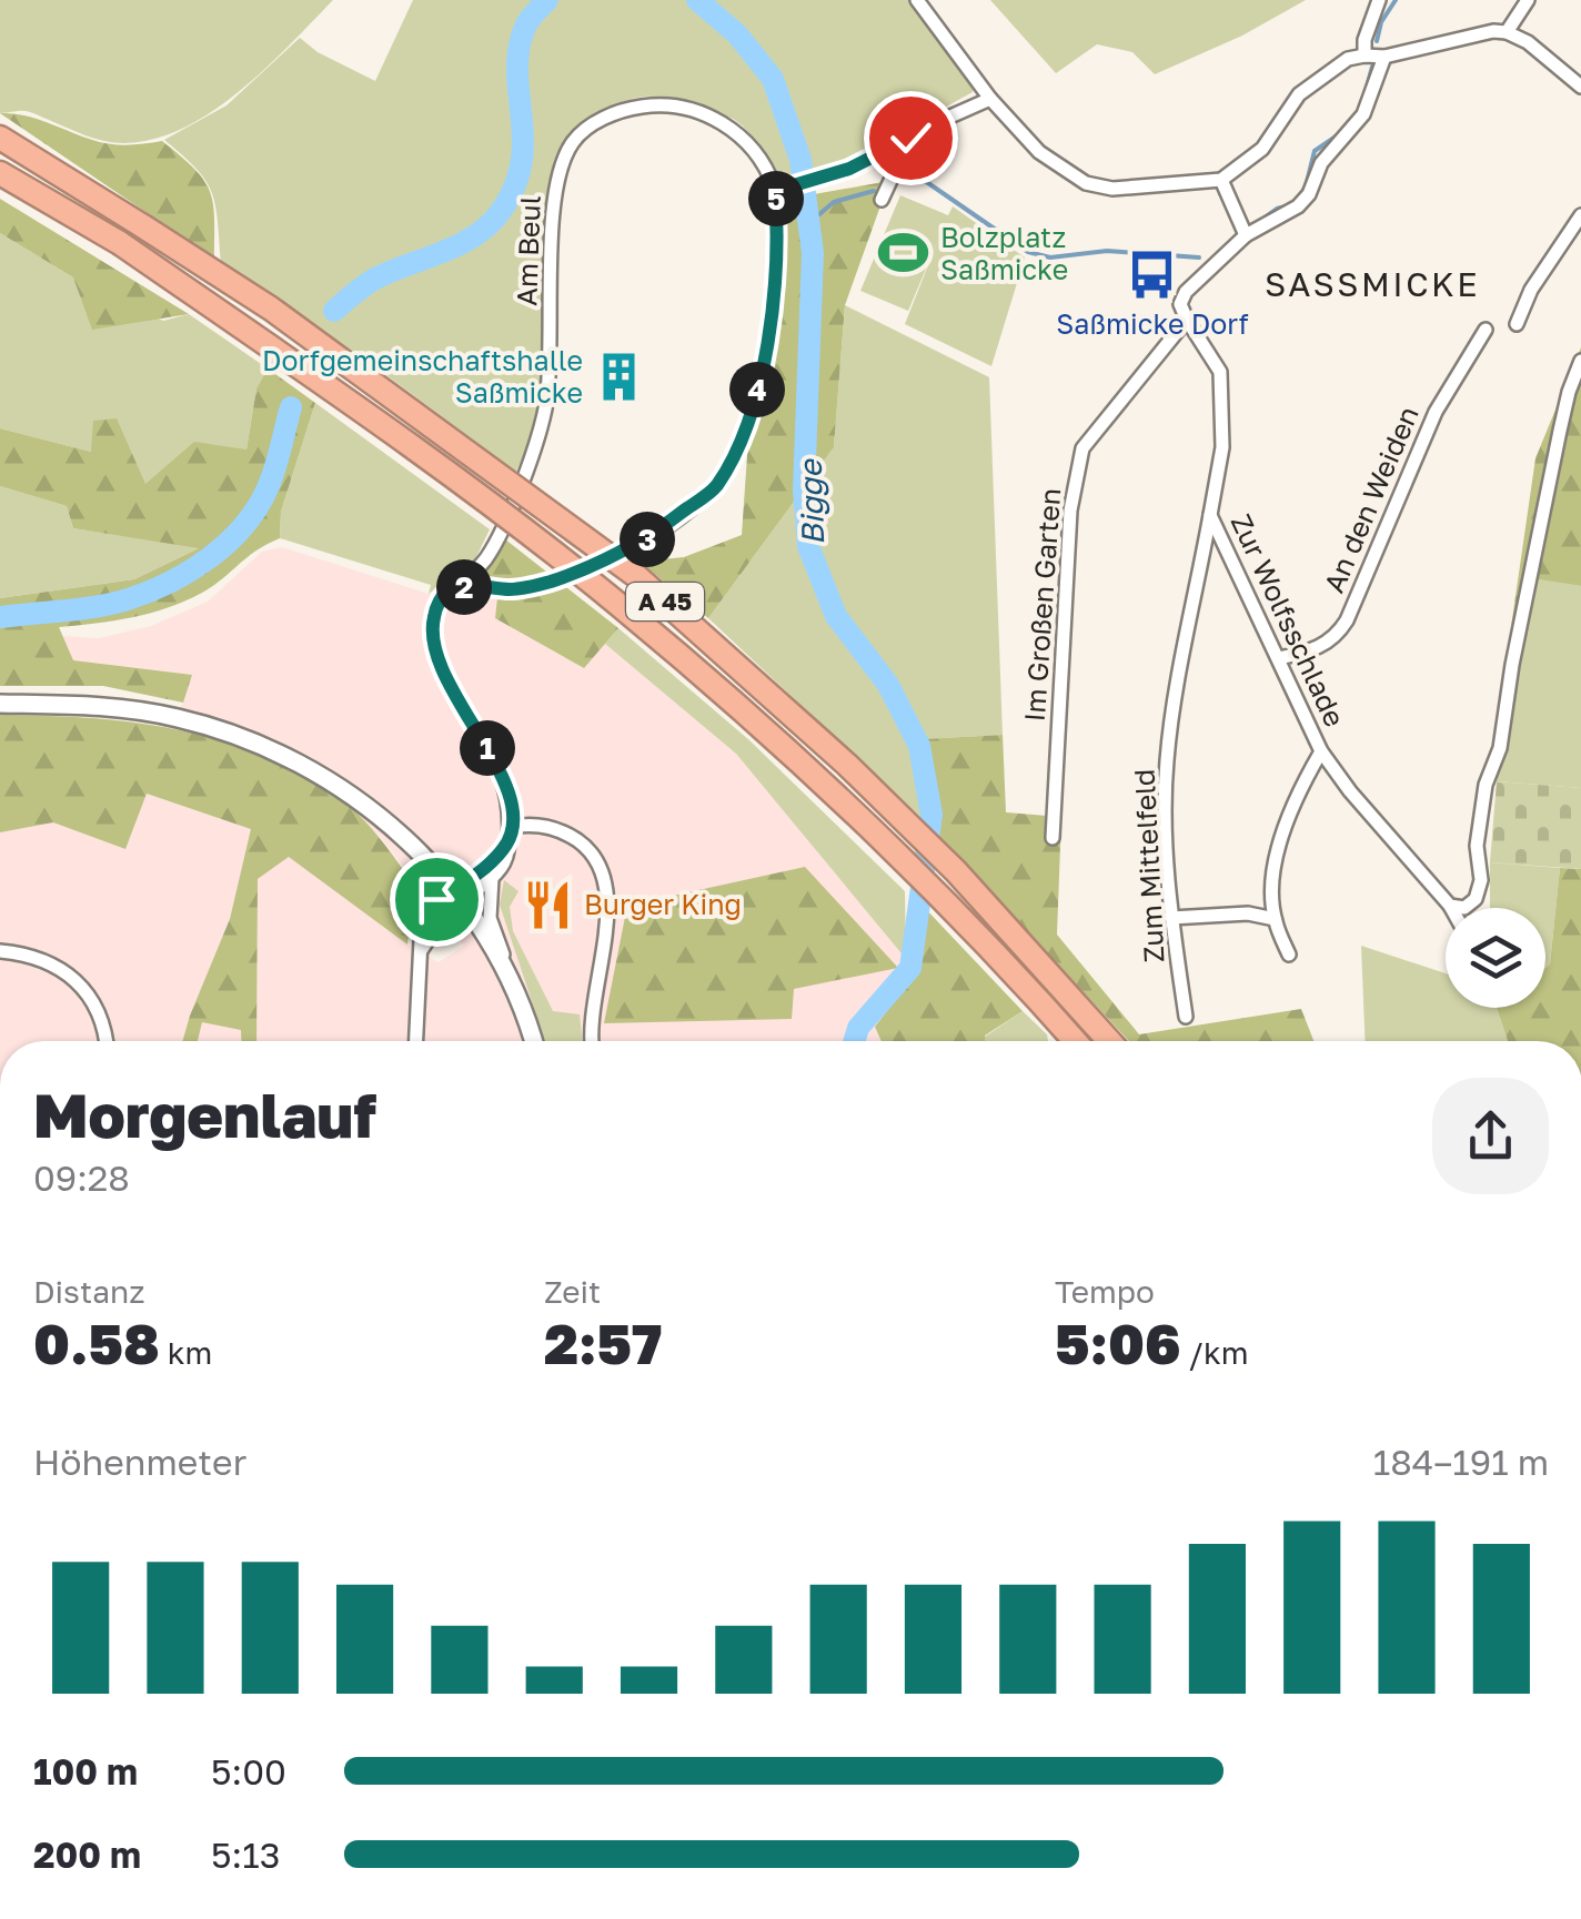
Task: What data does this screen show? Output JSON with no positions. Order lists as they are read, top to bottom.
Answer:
{
  "streets": {
    "highway": ["A 45"],
    "street": [
      "Am Beul",
      "An den Weiden",
      "Im Großen Garten",
      "Zur Wolfsschlade",
      "Zum Mittelfeld"
    ]
  },
  "crossings": [
    ["An den Weiden", "Zur Wolfsschlade"],
    ["Im Großen Garten", "Zur Wolfsschlade"],
    ["Zur Wolfsschlade", "Zum Mittelfeld"]
  ],
  "districts": ["SASSMICKE"],
  "water": ["Bigge"],
  "places": {
    "sports": ["Bolzplatz Saßmicke"],
    "bus stop": ["Saßmicke Dorf"],
    "building": ["Dorfgemeinschaftshalle Saßmicke"],
    "restaurant": ["Burger King"]
  },
  "page": {
    "pins": [
      "5",
      "4",
      "3",
      "2",
      "1"
    ],
    "heading": ["Morgenlauf", "09:28"],
    "stats": [
      ["Distanz", "0.58 km"],
      ["Zeit", "2:57"],
      ["Tempo", "5:06 /km"]
    ],
    "chart": ["Höhenmeter", "184–191 m"],
    "list": [
      {
        "name": "100 m",
        "note": "5:00"
      },
      {
        "name": "200 m",
        "note": "5:13"
      }
    ]
  }
}
